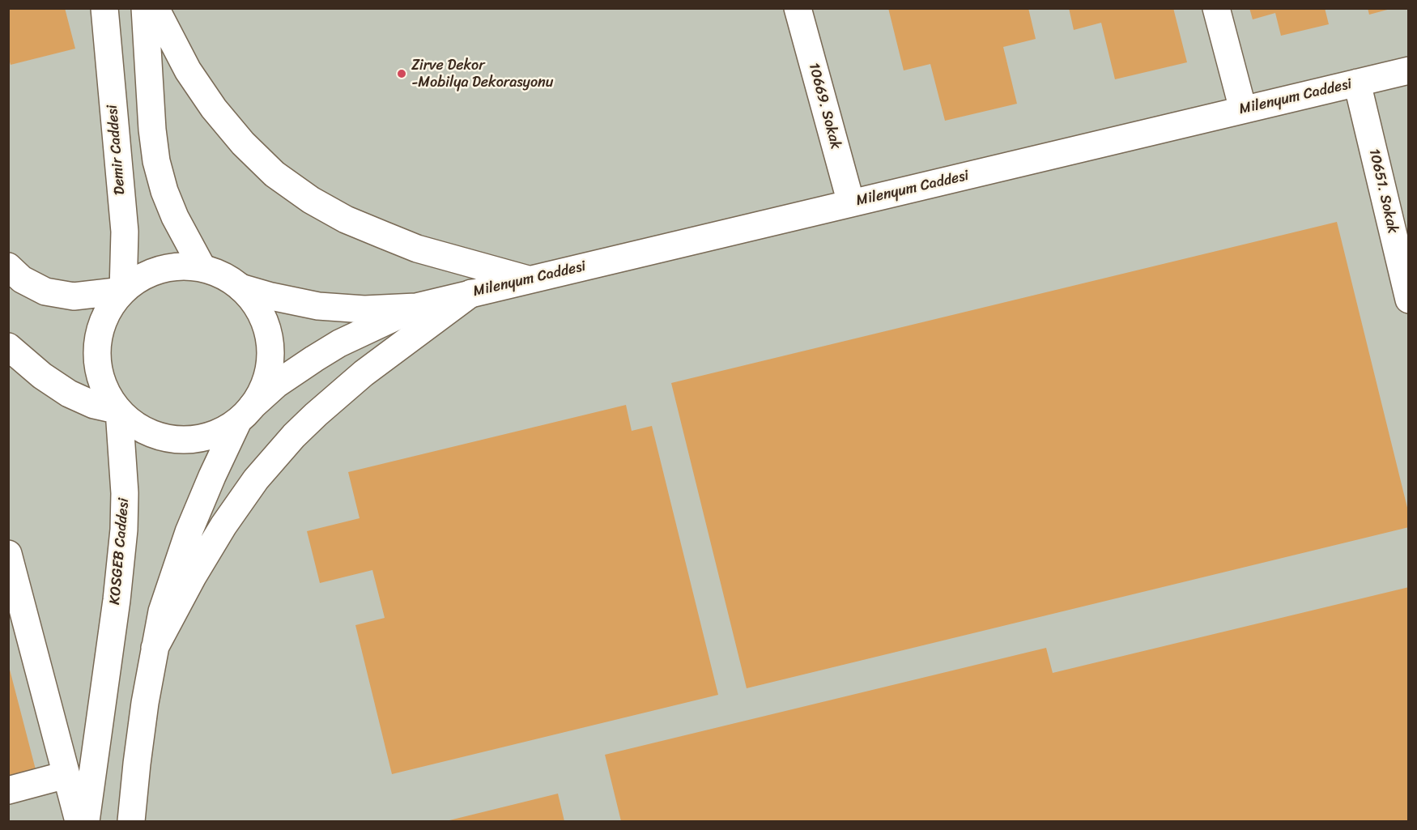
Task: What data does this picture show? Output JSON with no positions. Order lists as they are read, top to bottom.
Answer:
{
  "streets": {
    "street": [
      "Milenyum Caddesi",
      "10669. Sokak",
      "Demir Caddesi",
      "10651. Sokak",
      "KOSGEB Caddesi"
    ]
  },
  "crossings": [
    ["Milenyum Caddesi", "10669. Sokak"],
    ["Milenyum Caddesi", "Demir Caddesi"],
    ["Milenyum Caddesi", "10651. Sokak"],
    ["Milenyum Caddesi", "KOSGEB Caddesi"],
    ["Demir Caddesi", "KOSGEB Caddesi"]
  ],
  "places": ["Zirve Dekor -Mobilya Dekorasyonu"]
}
